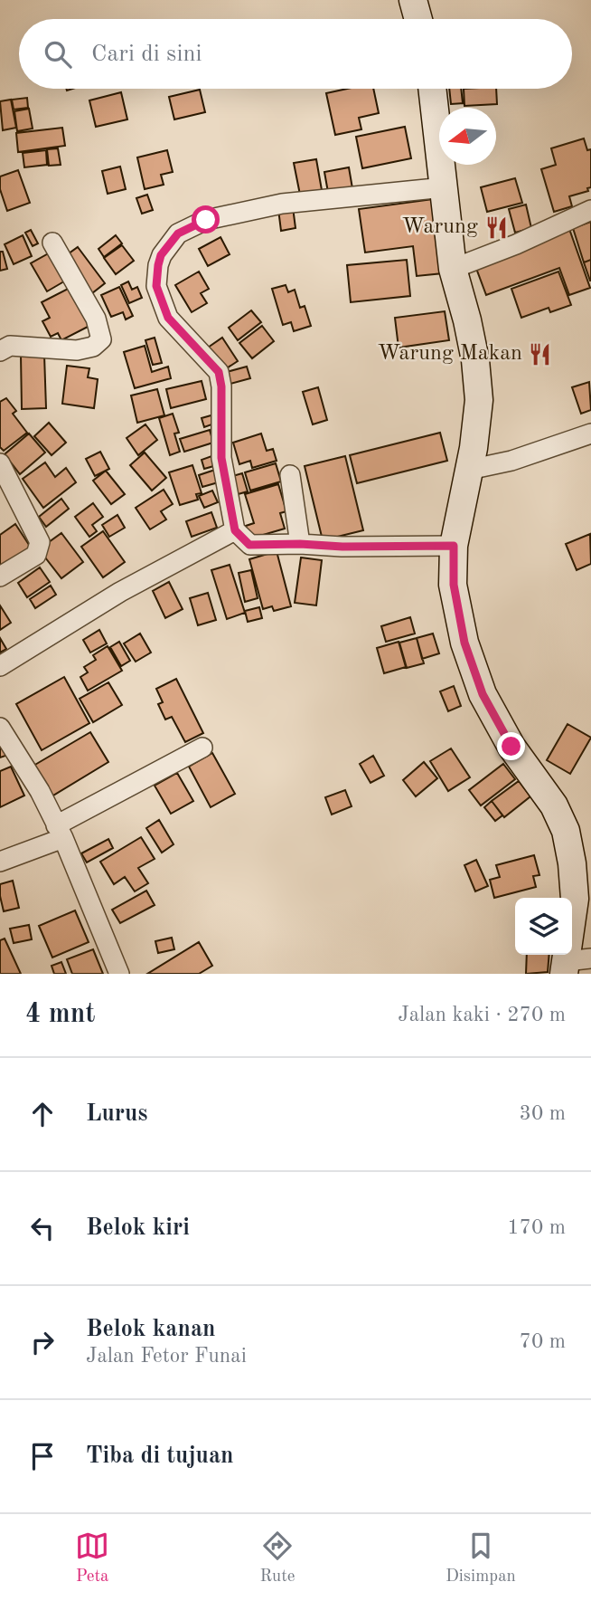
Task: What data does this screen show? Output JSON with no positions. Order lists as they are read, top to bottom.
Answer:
{
  "places": {
    "restaurant": ["Warung", "Warung Makan"]
  },
  "north": "left",
  "page": {
    "search": "Cari di sini",
    "heading": ["4 mnt", "Jalan kaki · 270 m"],
    "list": [
      ["Lurus", "30 m"],
      ["Belok kiri", "170 m"],
      ["Belok kanan", "Jalan Fetor Funai", "70 m"],
      "Tiba di tujuan"
    ],
    "nav": ["Peta", "Rute", "Disimpan"]
  }
}
